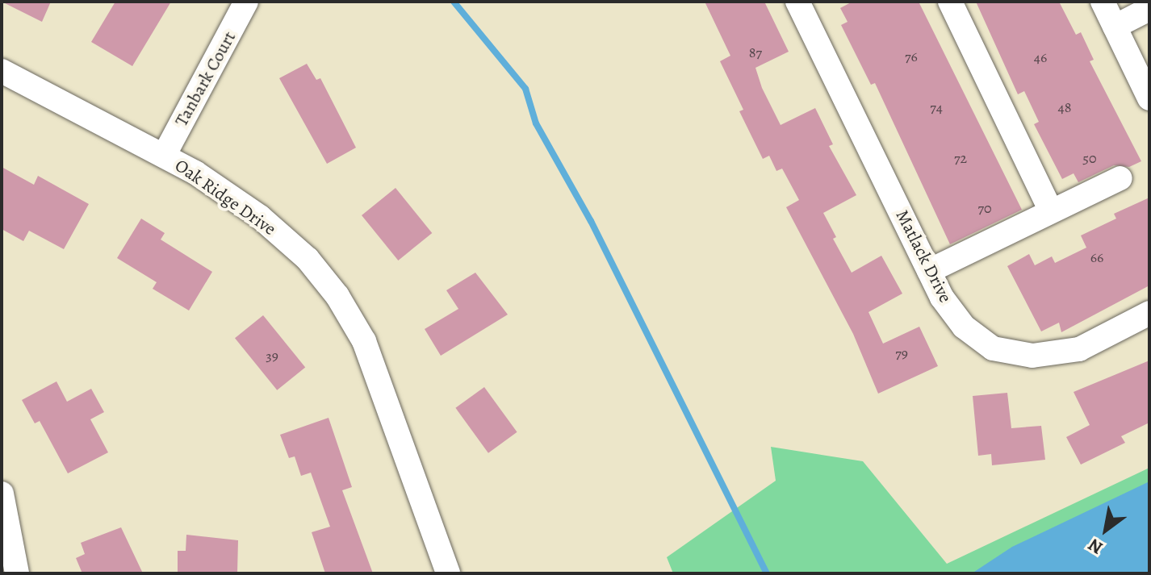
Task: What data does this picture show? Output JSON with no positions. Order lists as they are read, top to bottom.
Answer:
{
  "streets": {
    "street": ["Tanbark Court", "Oak Ridge Drive", "Matlack Drive"]
  },
  "crossings": [
    ["Tanbark Court", "Oak Ridge Drive"]
  ],
  "house_numbers": [
    "87",
    "76",
    "46",
    "74",
    "48",
    "72",
    "50",
    "70",
    "66",
    "79",
    "39"
  ],
  "north": "bottom left"
}
